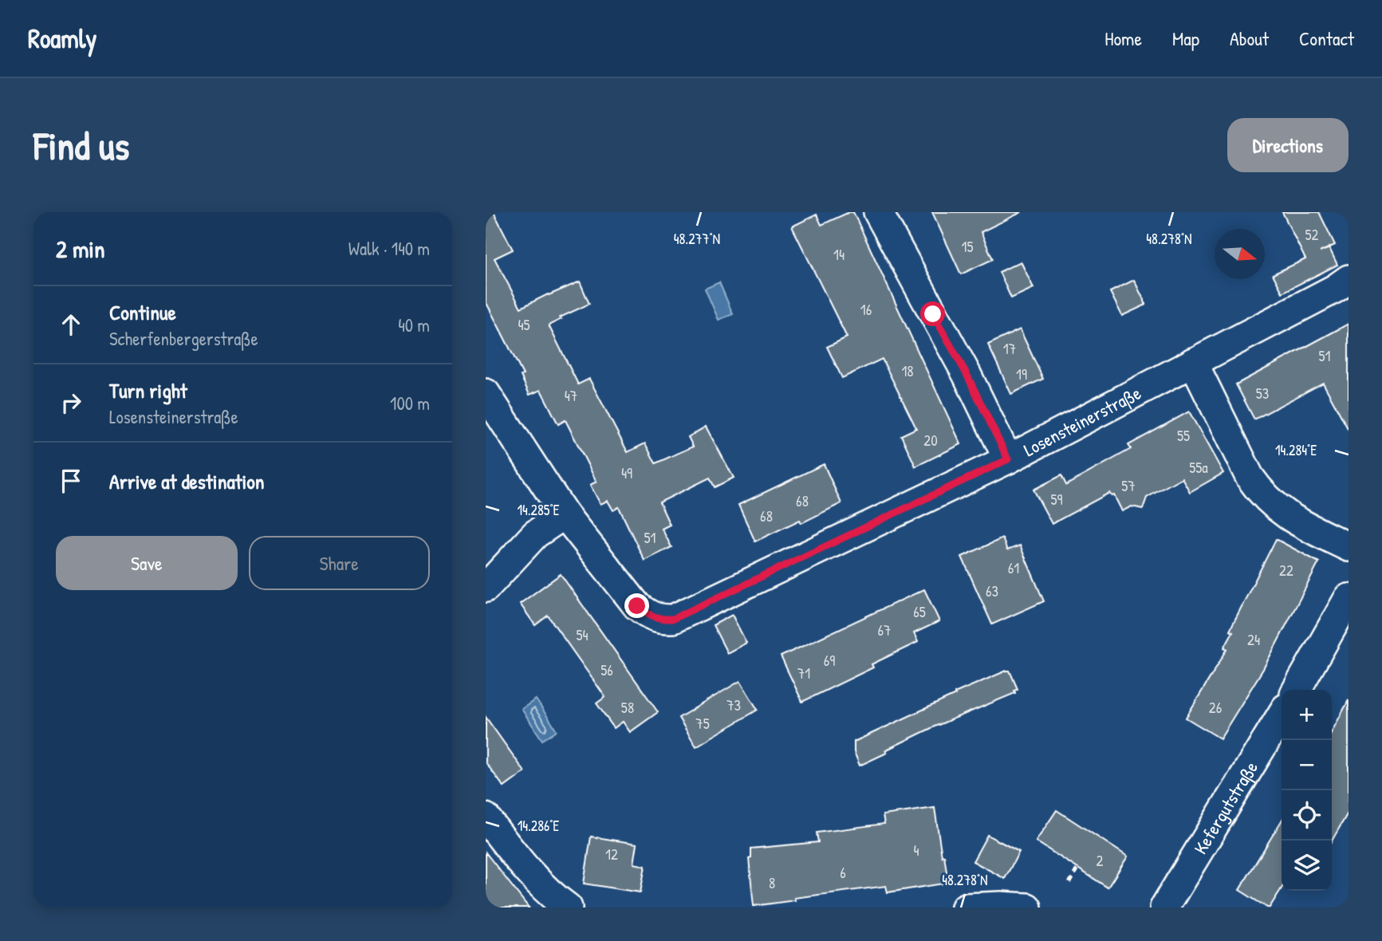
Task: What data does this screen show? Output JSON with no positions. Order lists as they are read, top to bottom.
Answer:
{
  "streets": {
    "street": ["Losensteinerstraße", "Kefergutstraße"]
  },
  "house_numbers": [
    "52",
    "15",
    "14",
    "16",
    "45",
    "17",
    "51",
    "18",
    "19",
    "53",
    "47",
    "55",
    "20",
    "55a",
    "49",
    "57",
    "59",
    "68",
    "68",
    "51",
    "61",
    "22",
    "63",
    "65",
    "67",
    "54",
    "24",
    "69",
    "56",
    "71",
    "73",
    "58",
    "26",
    "75",
    "4",
    "12",
    "2",
    "6",
    "8"
  ],
  "north": "right",
  "page": {
    "header": "Roamly",
    "nav": [
      "Home",
      "Map",
      "About",
      "Contact"
    ],
    "buttons": [
      "Directions",
      ["Save", "Share"]
    ],
    "title": "Find us",
    "heading": ["2 min", "Walk · 140 m"],
    "list": [
      ["Continue", "Scherfenbergerstraße", "40 m"],
      ["Turn right", "Losensteinerstraße", "100 m"],
      "Arrive at destination"
    ],
    "map_buttons": ["+", "−"]
  },
  "coordinates": [
    "48.277°N",
    "48.278°N",
    "14.284°E",
    "14.285°E",
    "14.286°E"
  ]
}
